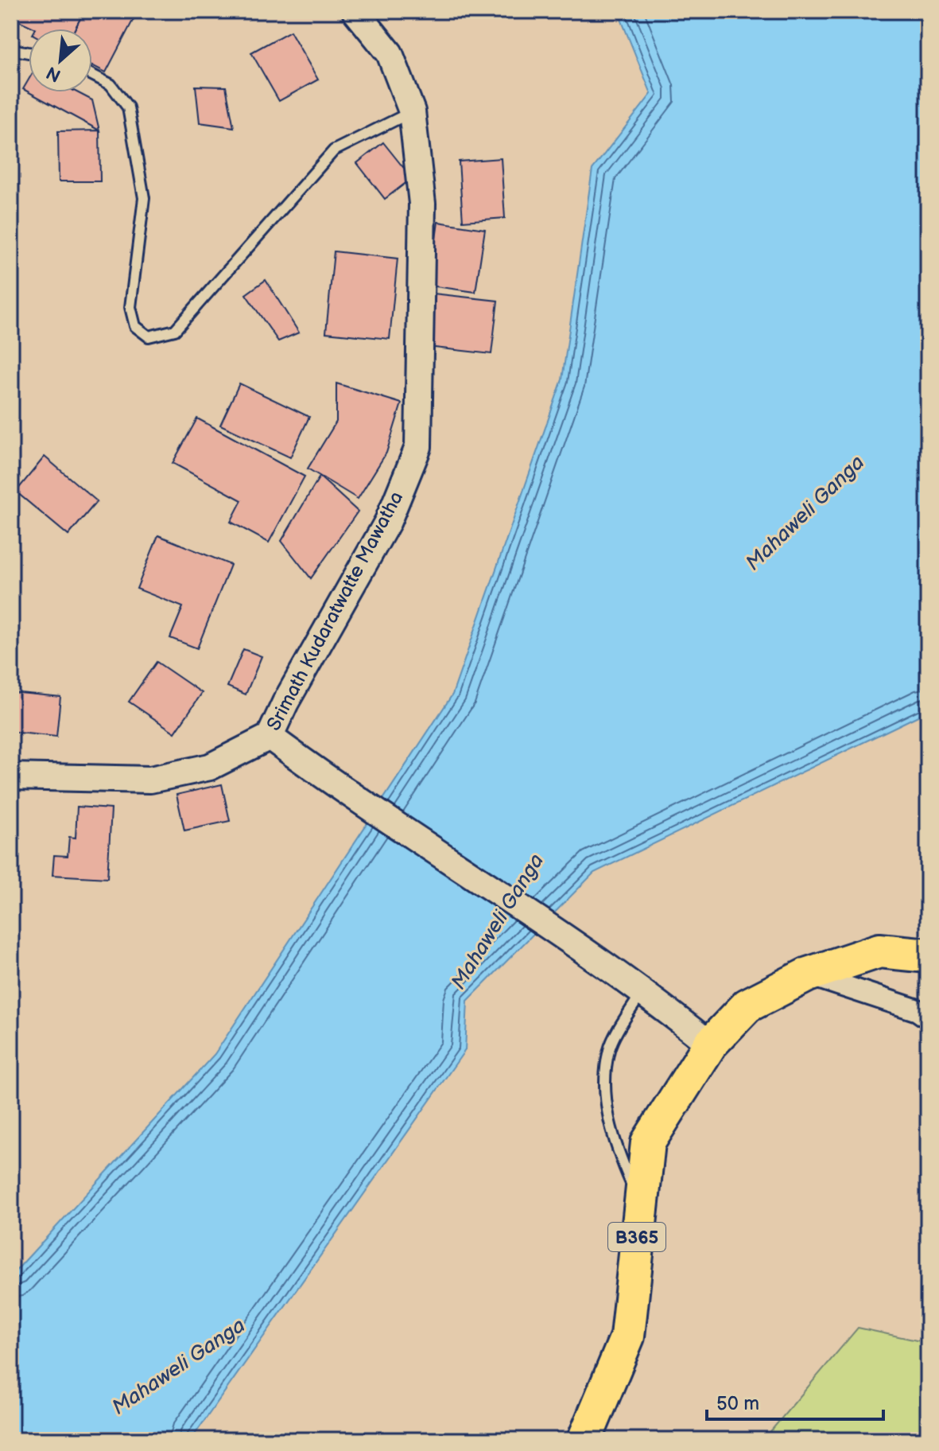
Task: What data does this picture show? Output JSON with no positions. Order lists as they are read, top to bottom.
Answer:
{
  "streets": {
    "main road": ["B365"],
    "street": ["Srimath Kudaratwatte Mawatha"]
  },
  "water": ["Mahaweli Ganga"],
  "scale_bar": "50 m",
  "north": "bottom left"
}
